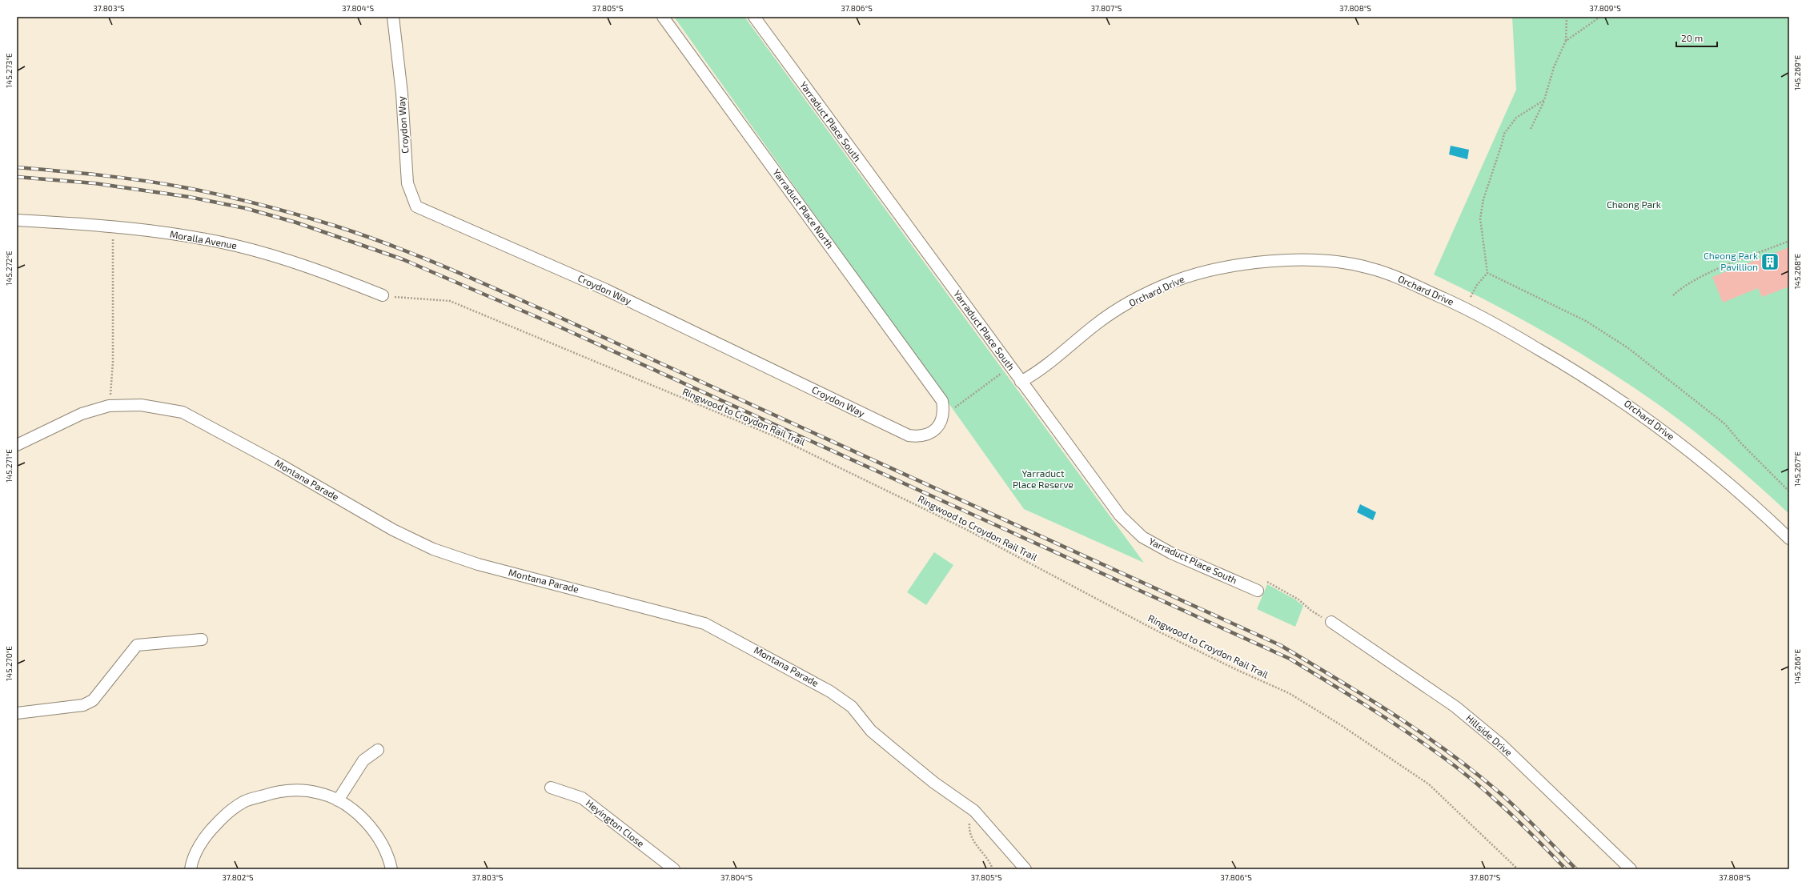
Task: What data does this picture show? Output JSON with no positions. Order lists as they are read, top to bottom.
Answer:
{
  "streets": {
    "street": [
      "Yarraduct Place South",
      "Croydon Way",
      "Yarraduct Place North",
      "Moralla Avenue",
      "Orchard Drive",
      "Montana Parade",
      "Hillside Drive",
      "Heyington Close"
    ],
    "path": ["Ringwood to Croydon Rail Trail"]
  },
  "crossings": [
    ["Yarraduct Place South", "Orchard Drive"],
    ["Croydon Way", "Yarraduct Place North"],
    ["Moralla Avenue", "Ringwood to Croydon Rail Trail"]
  ],
  "parks": ["Cheong Park", "Yarraduct Place Reserve"],
  "places": {
    "building": ["Cheong Park Pavillion"]
  },
  "scale_bar": "20 m",
  "coordinates": [
    "37.803°S",
    "37.804°S",
    "37.805°S",
    "37.806°S",
    "37.807°S",
    "37.808°S",
    "37.809°S",
    "145.273°E",
    "145.269°E",
    "145.272°E",
    "145.268°E",
    "145.271°E",
    "145.267°E",
    "145.270°E",
    "145.266°E",
    "37.802°S"
  ]
}
